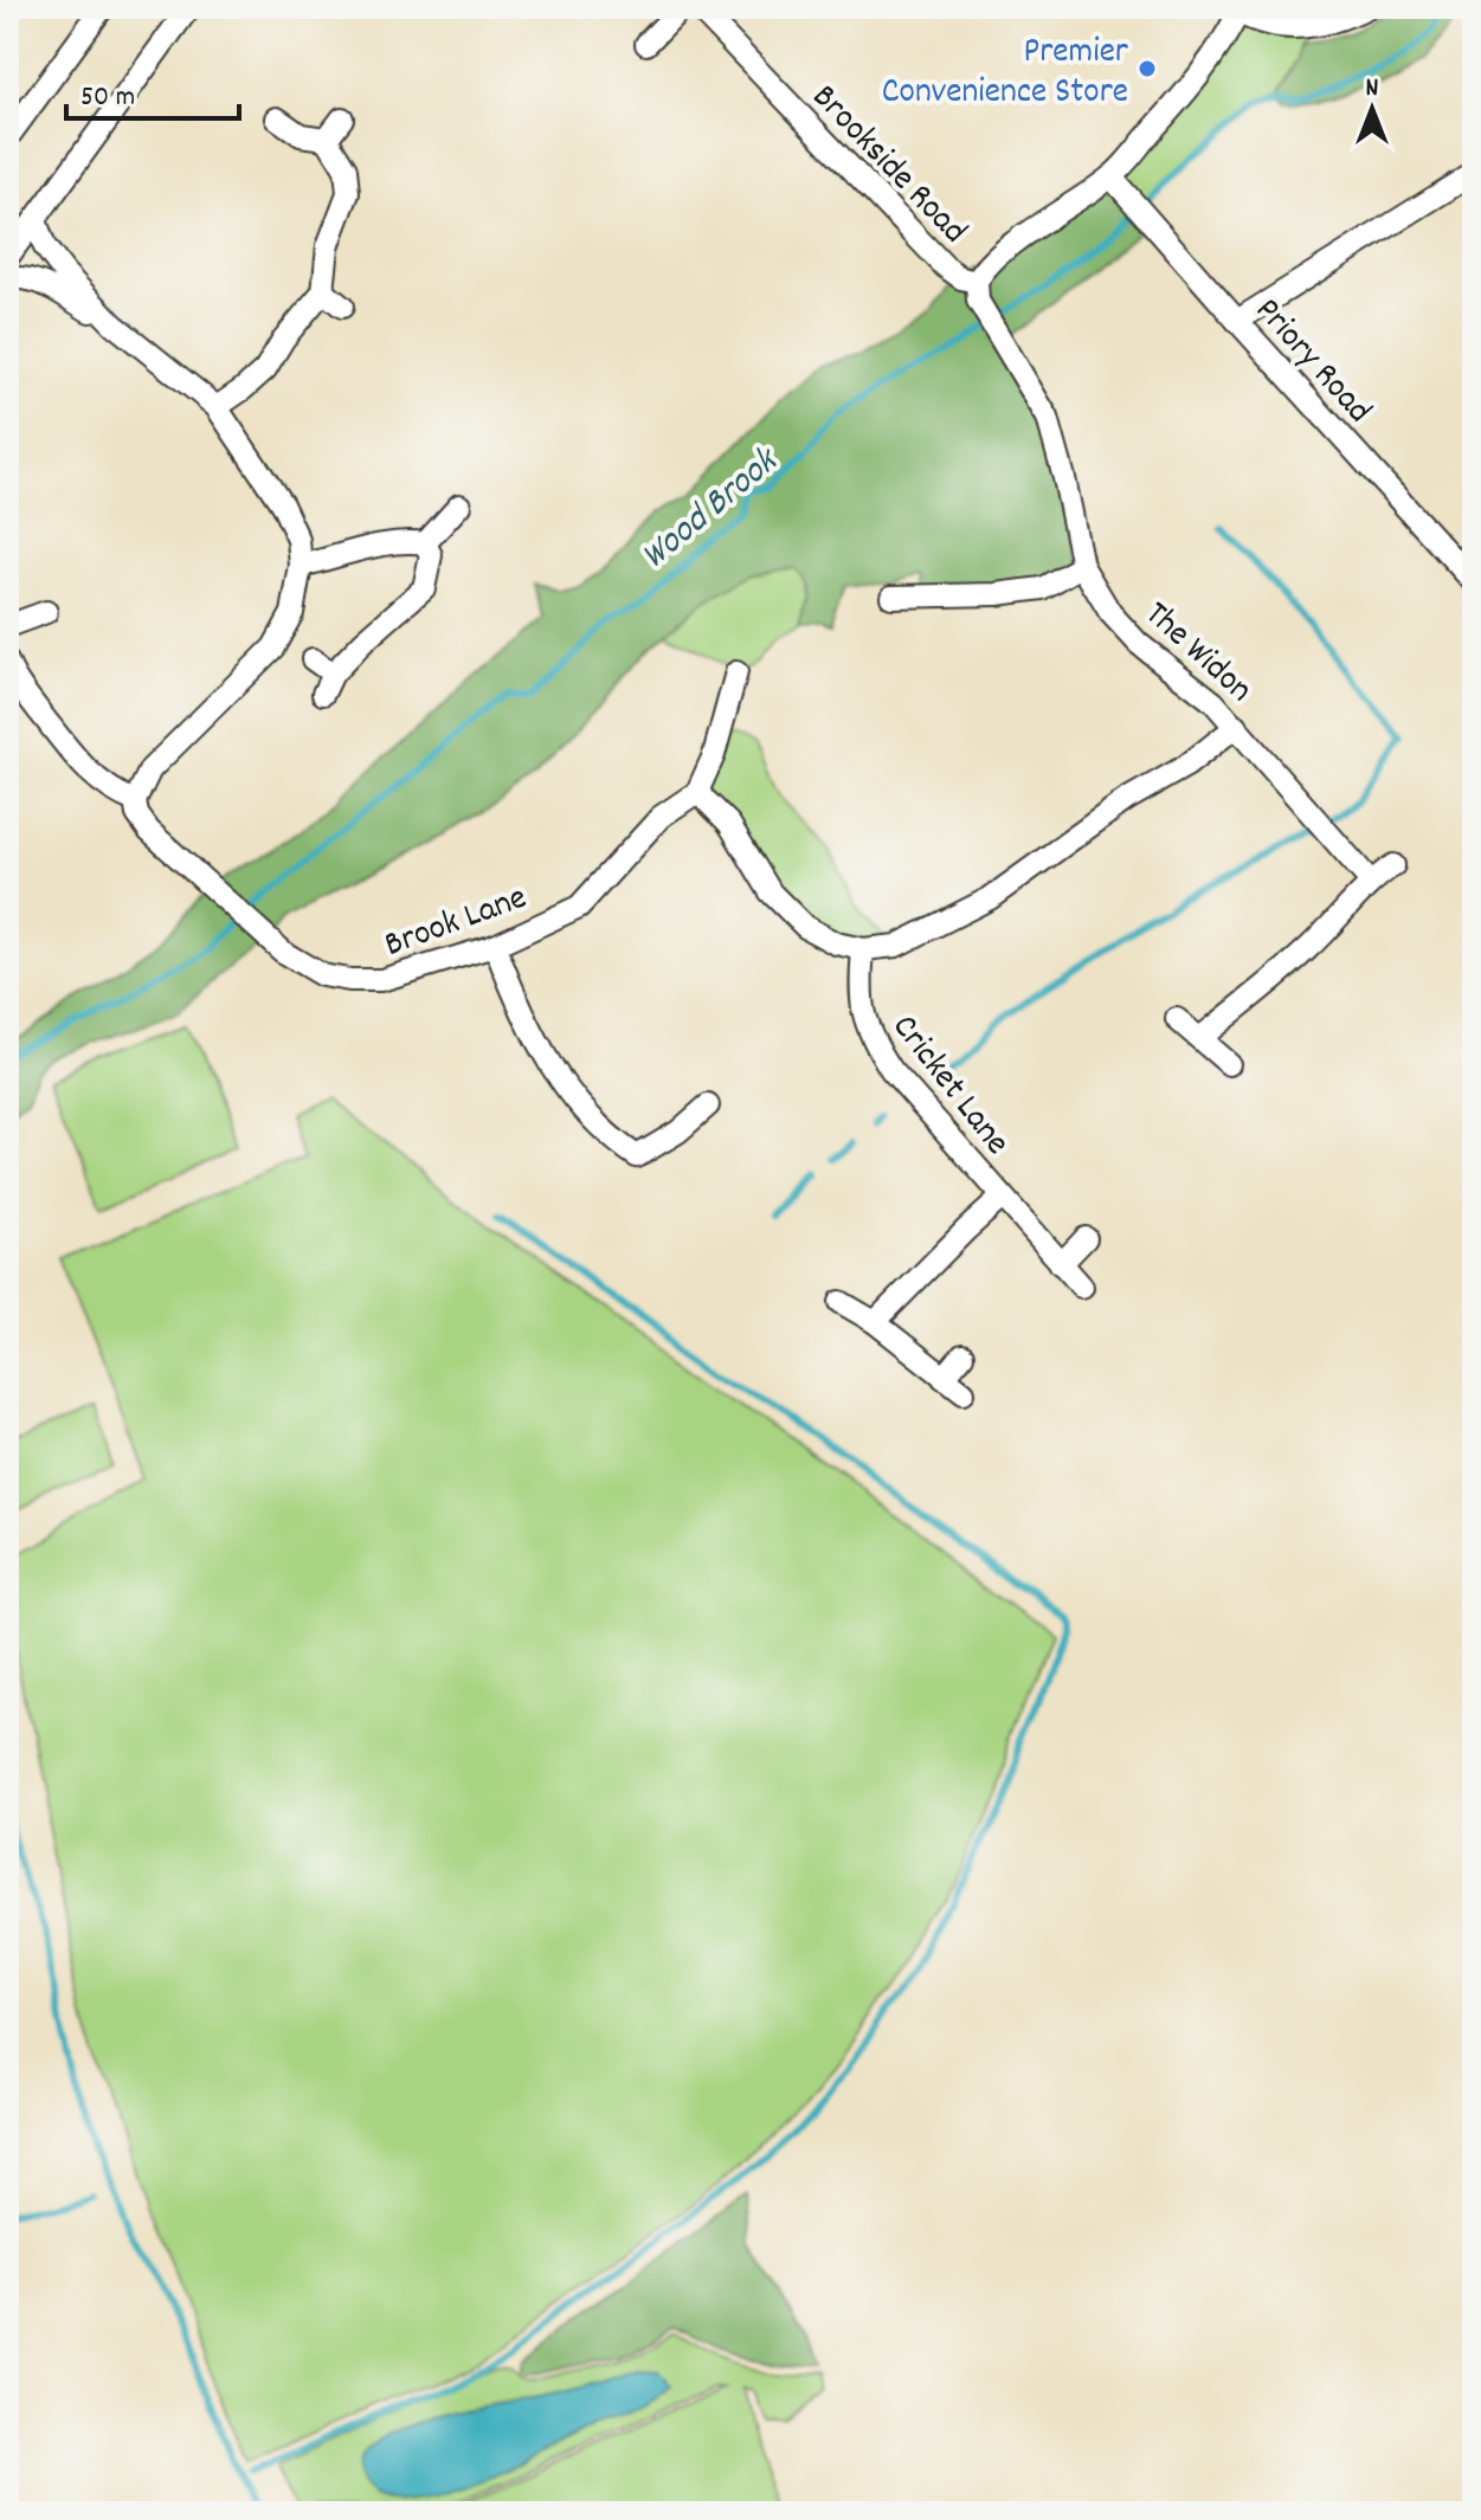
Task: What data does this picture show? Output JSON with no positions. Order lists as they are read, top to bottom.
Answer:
{
  "streets": {
    "street": [
      "Brookside Road",
      "Priory Road",
      "The Widon",
      "Brook Lane",
      "Cricket Lane"
    ]
  },
  "crossings": [
    ["Brookside Road", "Priory Road"],
    ["Brookside Road", "The Widon"]
  ],
  "water": ["Wood Brook"],
  "places": ["Premier Convenience Store"],
  "scale_bar": "50 m",
  "north": "top"
}
